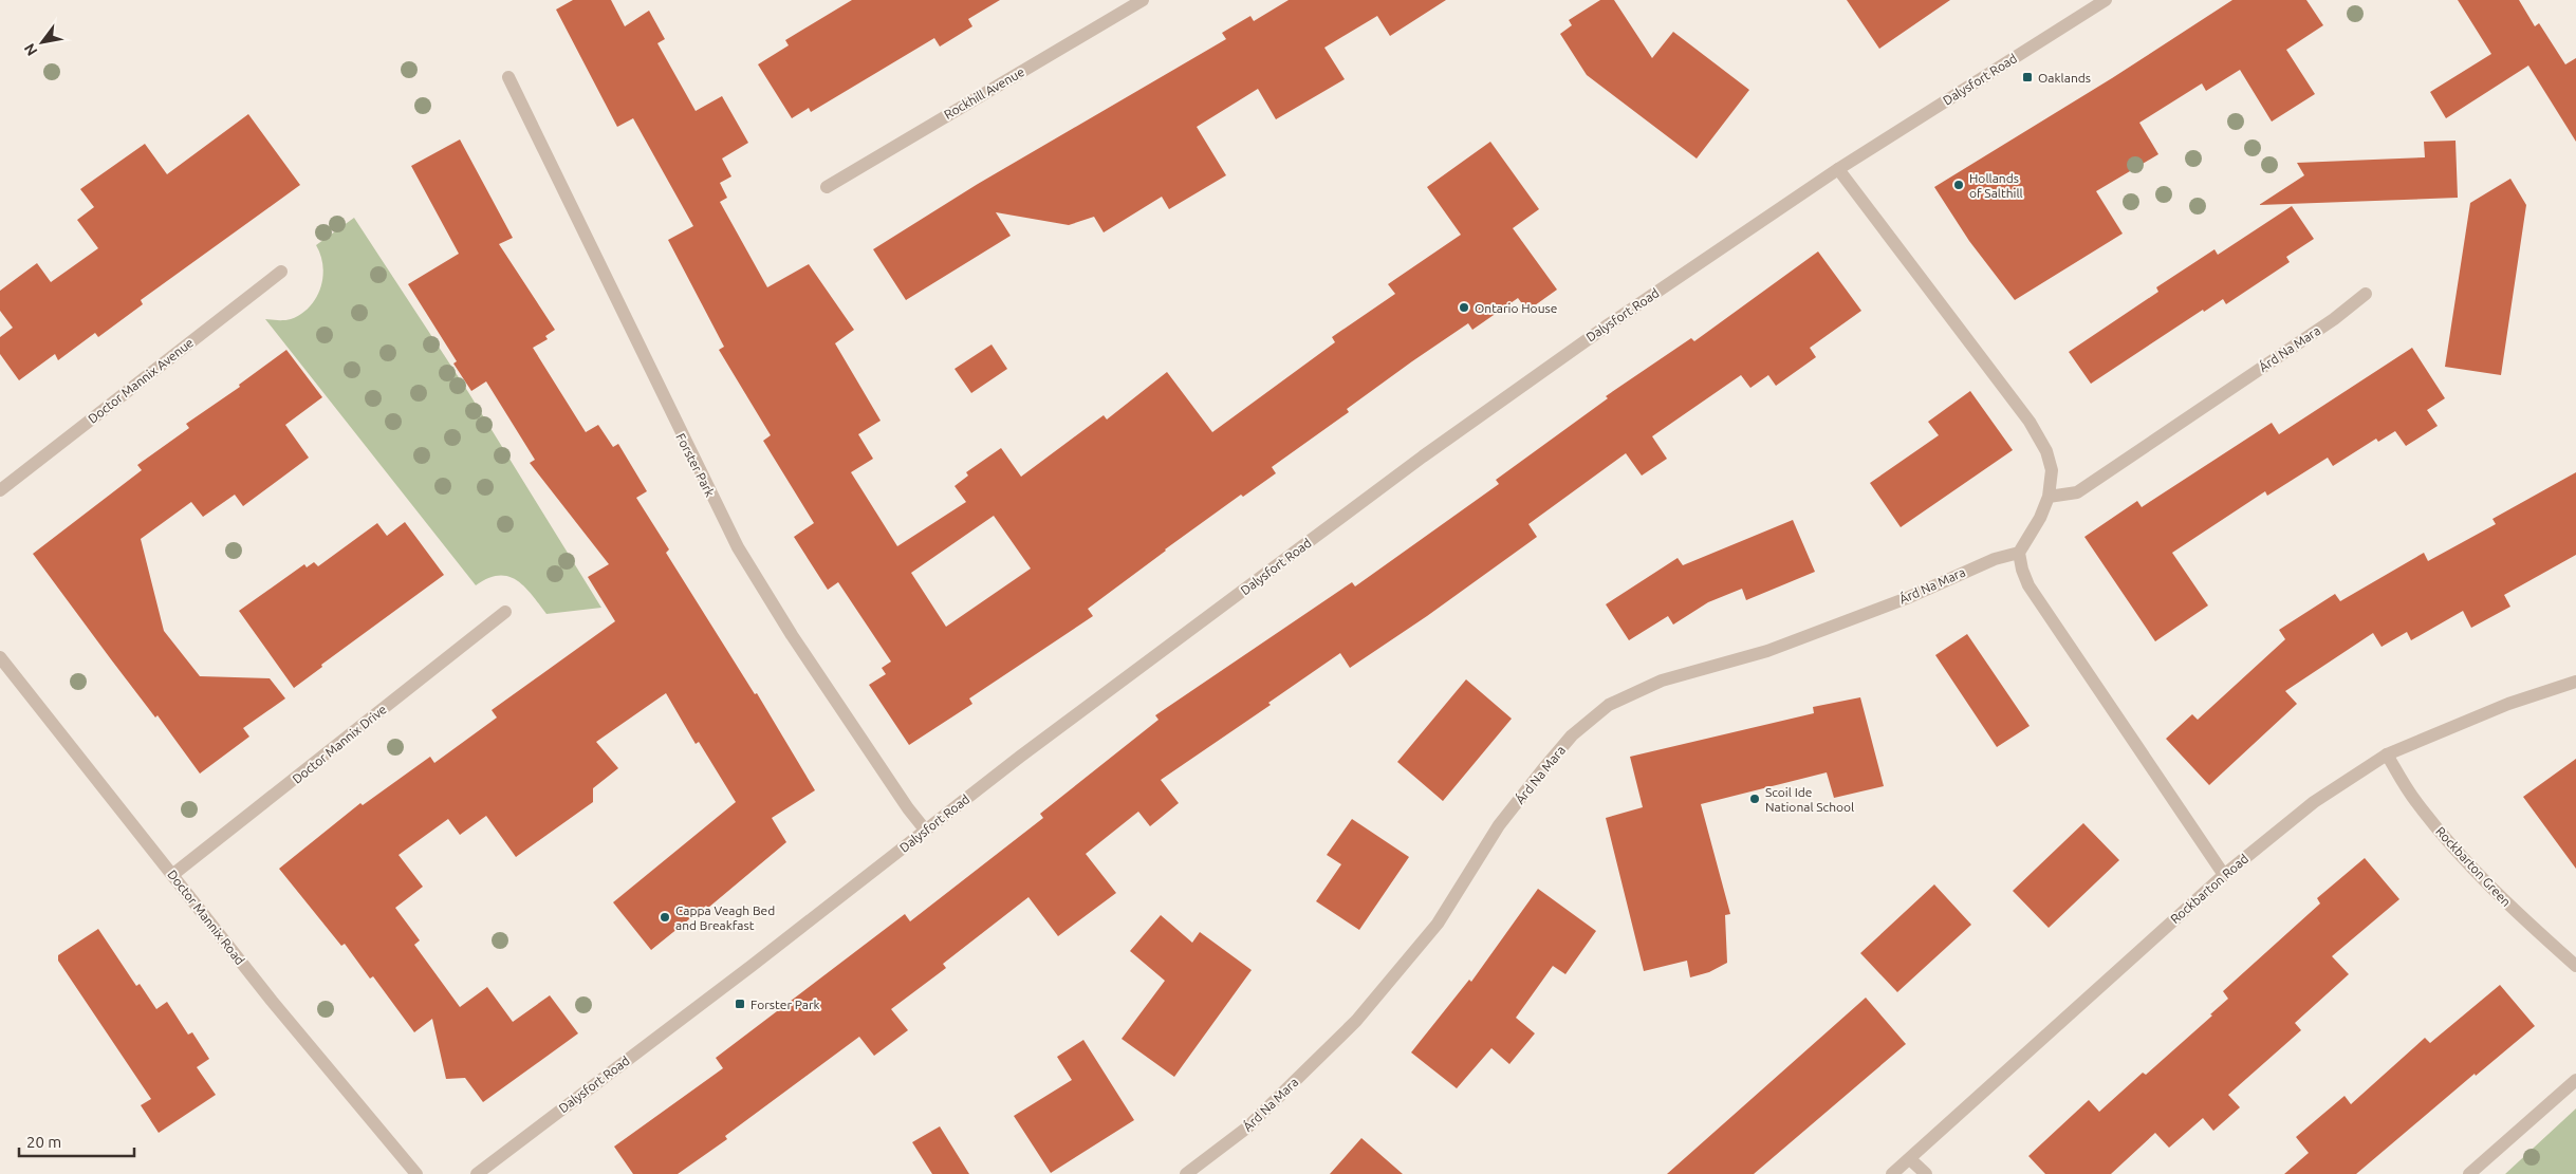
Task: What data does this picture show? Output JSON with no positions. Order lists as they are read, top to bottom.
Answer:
{
  "streets": {
    "street": [
      "Dalysfort Road",
      "Rockhill Avenue",
      "Árd Na Mara",
      "Doctor Mannix Avenue",
      "Forster Park",
      "Doctor Mannix Drive",
      "Rockbarton Green",
      "Rockbarton Road",
      "Doctor Mannix Road"
    ]
  },
  "crossings": [
    ["Dalysfort Road", "Forster Park"],
    ["Doctor Mannix Drive", "Doctor Mannix Road"],
    ["Rockbarton Green", "Rockbarton Road"]
  ],
  "places": {
    "transit": ["Oaklands", "Forster Park"],
    "other": [
      "Hollands of Salthill",
      "Ontario House",
      "Scoil Ide National School",
      "Cappa Veagh Bed and Breakfast"
    ]
  },
  "scale_bar": "20 m",
  "north": "bottom left"
}
